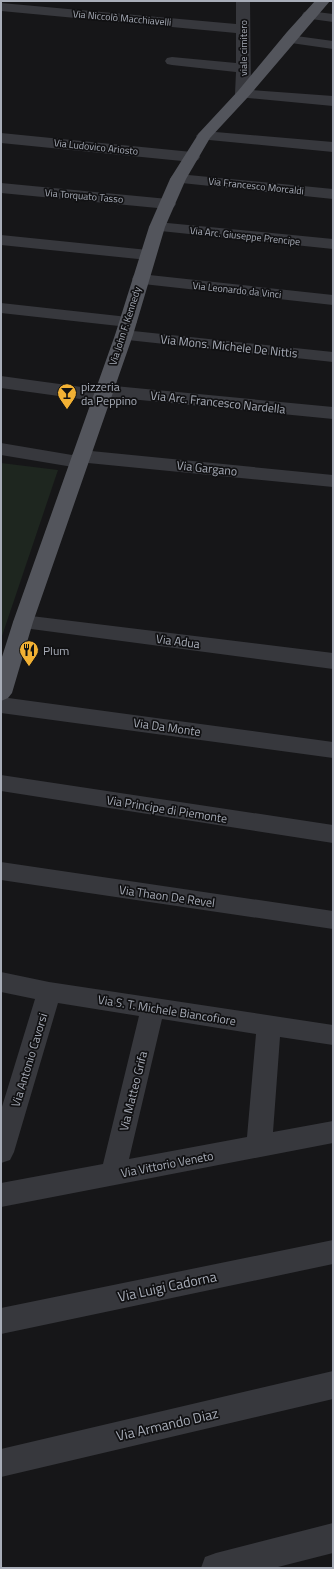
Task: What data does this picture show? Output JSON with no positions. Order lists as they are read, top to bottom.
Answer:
{
  "streets": {
    "main road": ["Via John F. Kennedy"],
    "street": [
      "Via Niccolò Macchiavelli",
      "viale cimitero",
      "Via Ludovico Ariosto",
      "Via Francesco Morcaldi",
      "Via Torquato Tasso",
      "Via Arc. Giuseppe Prencipe",
      "Via Leonardo da Vinci",
      "Via Mons. Michele De Nittis",
      "Via Arc. Francesco Nardella",
      "Via Gargano",
      "Via Adua",
      "Via Da Monte",
      "Via Principe di Piemonte",
      "Via Thaon De Revel",
      "Via S. T. Michele Biancofiore",
      "Via Antonio Cavorsi",
      "Via Matteo Grifa",
      "Via Vittorio Veneto",
      "Via Luigi Cadorna",
      "Via Armando Diaz"
    ]
  },
  "crossings": [
    ["Via Niccolò Macchiavelli", "viale cimitero"],
    ["viale cimitero", "Via John F. Kennedy"],
    ["Via Ludovico Ariosto", "Via John F. Kennedy"],
    ["Via Francesco Morcaldi", "Via John F. Kennedy"],
    ["Via Torquato Tasso", "Via John F. Kennedy"],
    ["Via Arc. Giuseppe Prencipe", "Via John F. Kennedy"],
    ["Via Leonardo da Vinci", "Via John F. Kennedy"],
    ["Via John F. Kennedy", "Via Mons. Michele De Nittis"],
    ["Via John F. Kennedy", "Via Arc. Francesco Nardella"],
    ["Via John F. Kennedy", "Via Gargano"],
    ["Via John F. Kennedy", "Via Adua"],
    ["Via S. T. Michele Biancofiore", "Via Antonio Cavorsi"],
    ["Via S. T. Michele Biancofiore", "Via Matteo Grifa"],
    ["Via Matteo Grifa", "Via Vittorio Veneto"]
  ],
  "places": {
    "bar": ["pizzeria da Peppino"],
    "restaurant": ["Plum"]
  }
}
